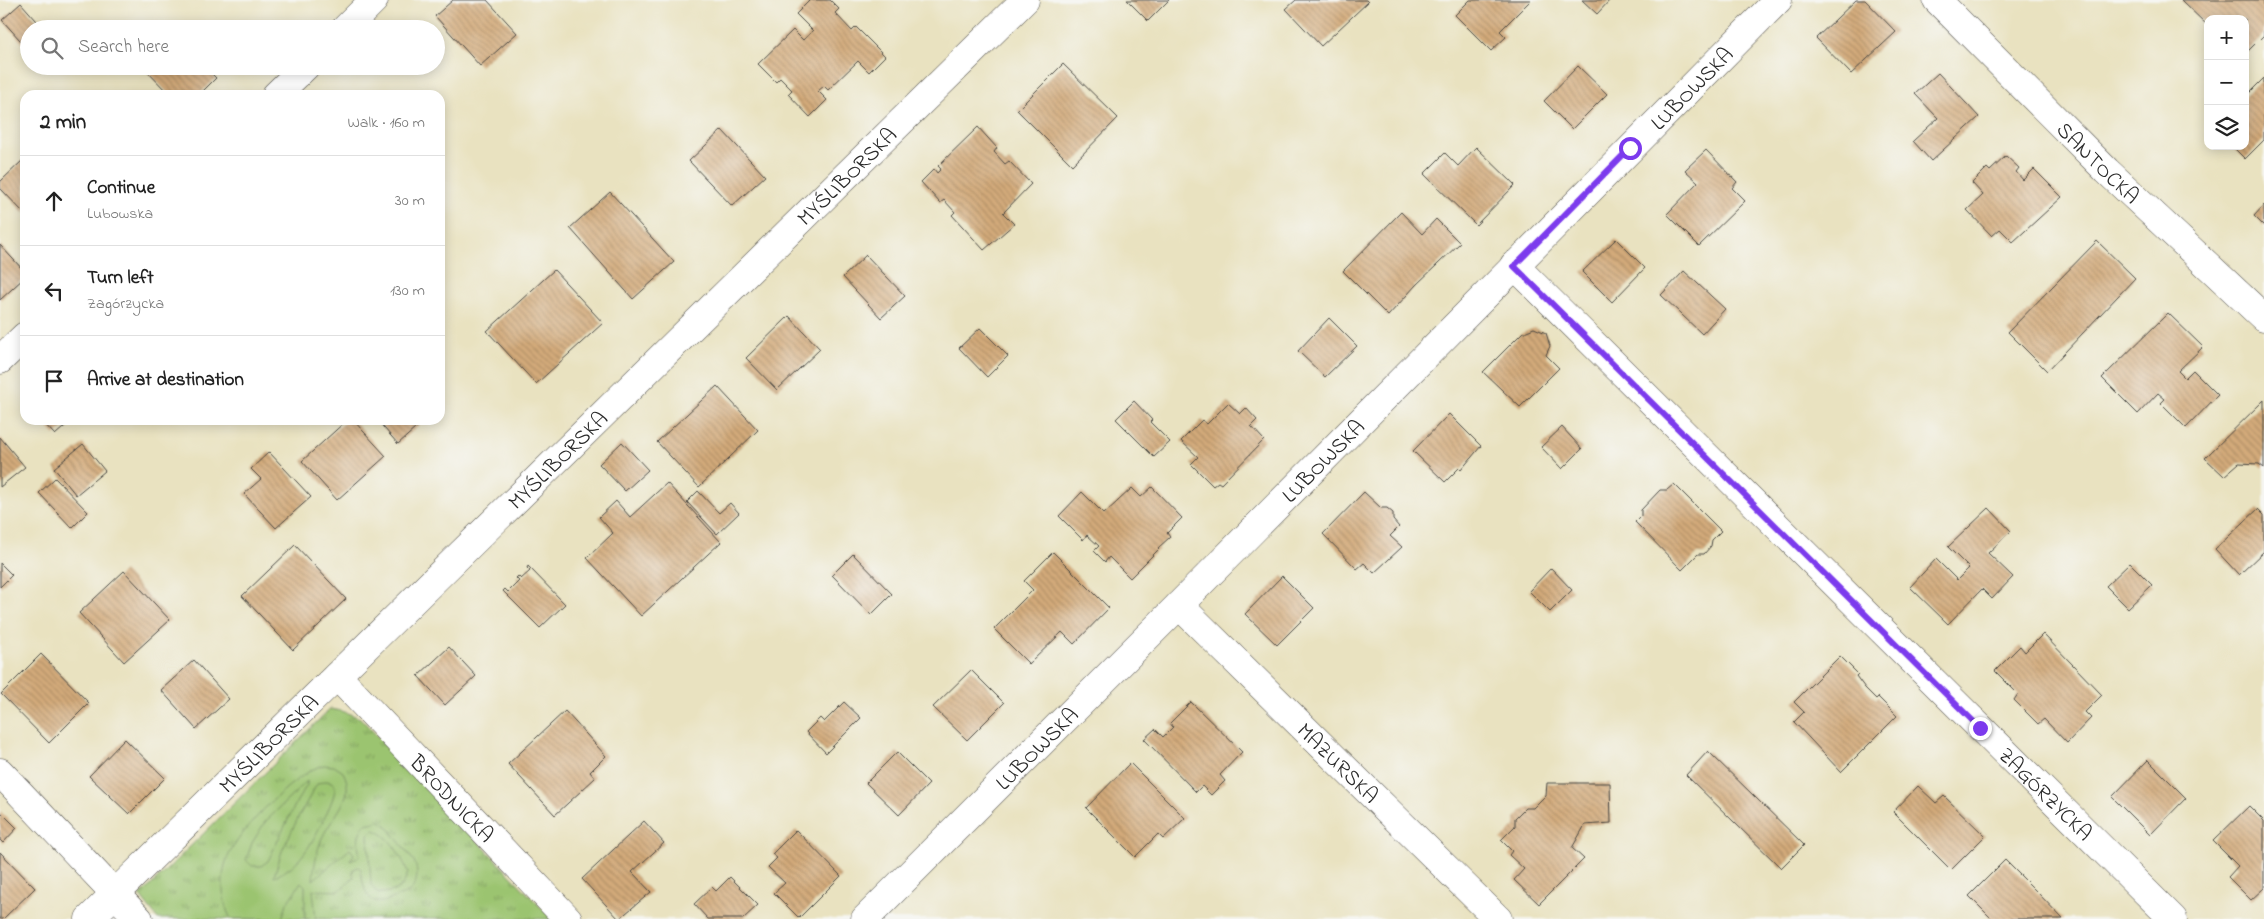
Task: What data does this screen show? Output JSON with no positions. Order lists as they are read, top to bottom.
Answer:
{
  "streets": {
    "street": [
      "LUBOWSKA",
      "SANTOCKA",
      "MYŚLIBORSKA",
      "MAZURSKA",
      "ZAGÓRZYCKA",
      "BRODNICKA"
    ]
  },
  "crossings": [
    ["LUBOWSKA", "MAZURSKA"],
    ["LUBOWSKA", "ZAGÓRZYCKA"],
    ["MYŚLIBORSKA", "BRODNICKA"]
  ],
  "page": {
    "map_buttons": ["+", "−"],
    "search": "Search here",
    "heading": ["2 min", "Walk · 160 m"],
    "list": [
      ["Continue", "Lubowska", "30 m"],
      ["Turn left", "Zagórzycka", "130 m"],
      "Arrive at destination"
    ]
  }
}
